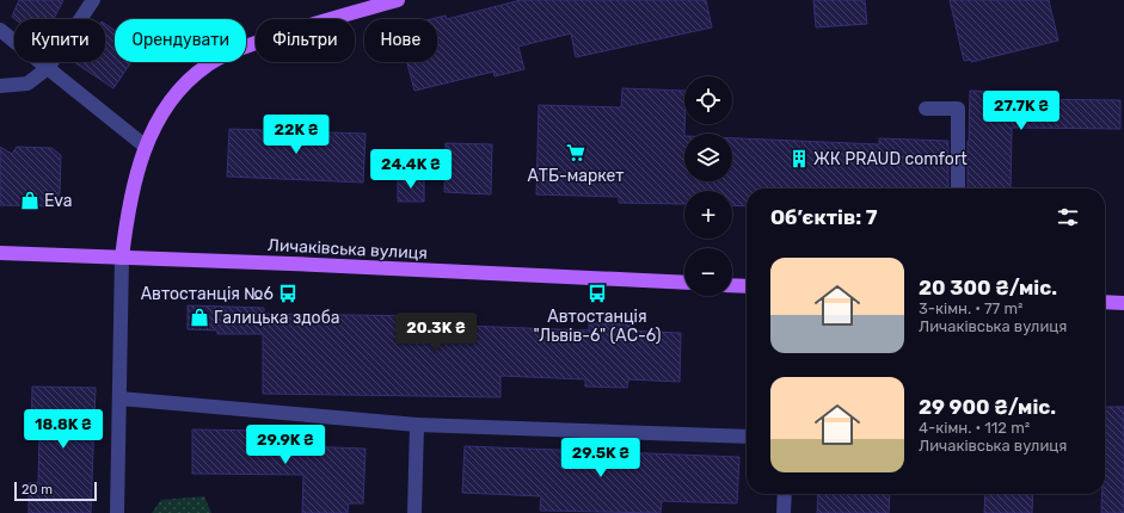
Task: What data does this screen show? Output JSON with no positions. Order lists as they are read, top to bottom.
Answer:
{
  "streets": {
    "main road": ["Личаківська вулиця"]
  },
  "places": {
    "supermarket": ["АТБ-маркет"],
    "building": ["ЖК PRAUD comfort"],
    "shop": ["Eva", "Галицька здоба"],
    "bus stop": ["Автостанція №6", "Автостанція \"Львів-6\" (АС-6)"]
  },
  "scale_bar": "20 m",
  "page": {
    "chip": [
      "Купити",
      "Орендувати",
      "Фільтри",
      "Нове"
    ],
    "map_buttons": ["+", "−"],
    "price": [
      "27.7K ₴",
      "22K ₴",
      "24.4K ₴",
      "20.3K ₴",
      "18.8K ₴",
      "29.9K ₴",
      "29.5K ₴"
    ],
    "heading": "Об’єктів: 7",
    "list": [
      {
        "name": "20 300 ₴/міс.",
        "note": "3-кімн. · 77 m² · Личаківська вулиця"
      },
      {
        "name": "29 900 ₴/міс.",
        "note": "4-кімн. · 112 m² · Личаківська вулиця"
      }
    ],
    "scale": "20 m"
  }
}
